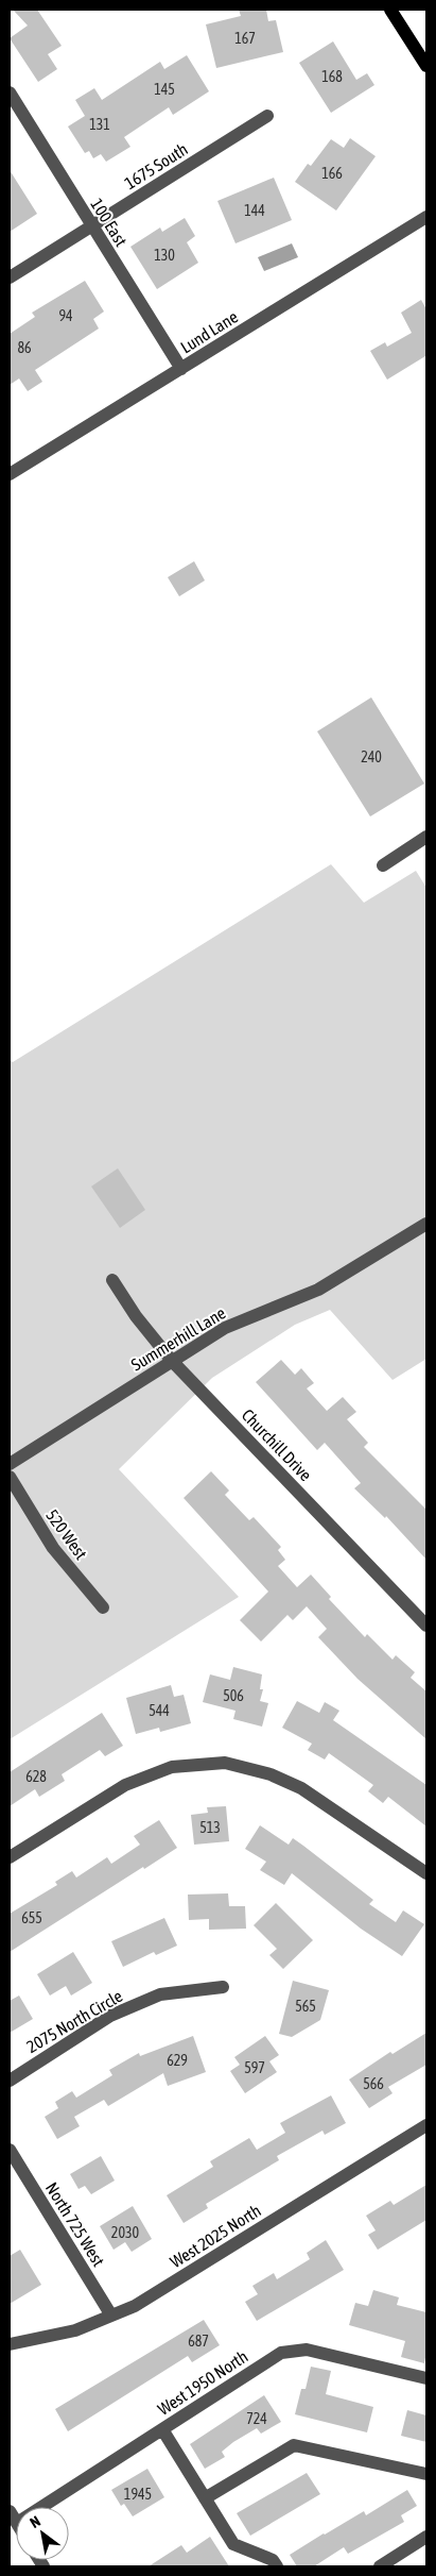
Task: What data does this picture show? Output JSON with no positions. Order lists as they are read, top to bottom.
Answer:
{
  "streets": {
    "street": [
      "1675 South",
      "100 East",
      "Lund Lane",
      "Summerhill Lane",
      "Churchill Drive",
      "520 West",
      "2075 North Circle",
      "North 725 West",
      "West 2025 North",
      "West 1950 North"
    ]
  },
  "crossings": [
    ["1675 South", "100 East"],
    ["100 East", "Lund Lane"],
    ["Summerhill Lane", "Churchill Drive"],
    ["North 725 West", "West 2025 North"]
  ],
  "house_numbers": [
    "167",
    "168",
    "145",
    "131",
    "166",
    "144",
    "130",
    "94",
    "86",
    "240",
    "506",
    "544",
    "628",
    "513",
    "655",
    "565",
    "629",
    "597",
    "566",
    "2030",
    "687",
    "724",
    "1945"
  ],
  "north": "top left"
}
